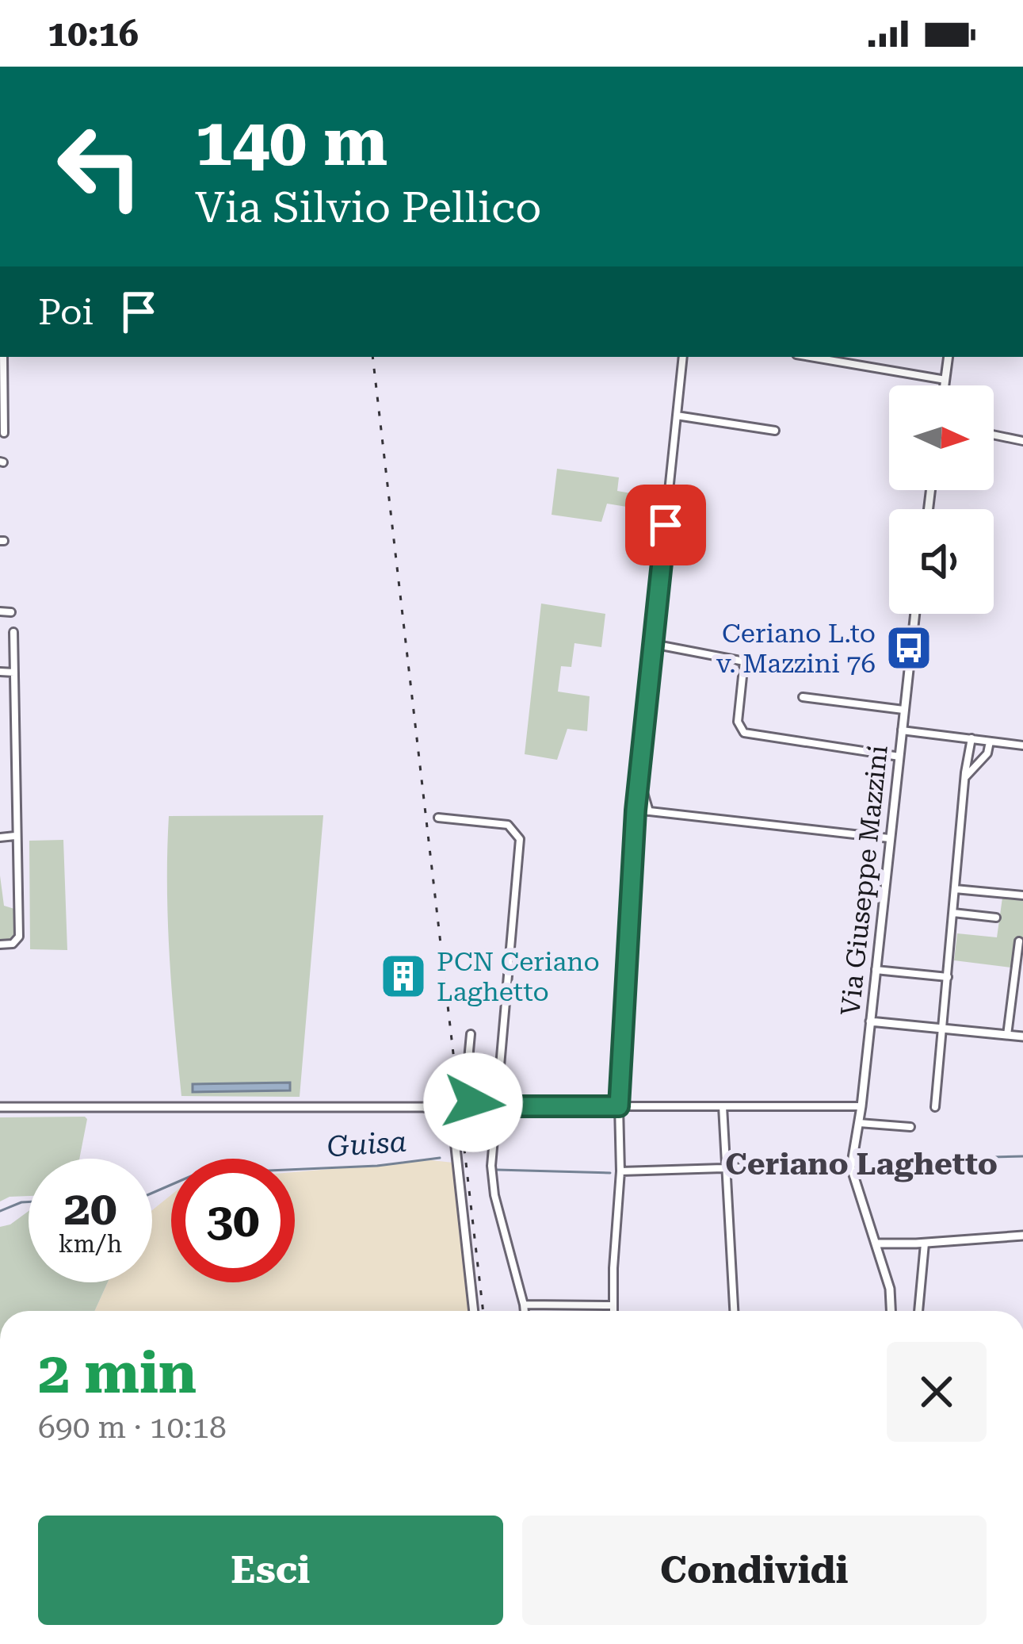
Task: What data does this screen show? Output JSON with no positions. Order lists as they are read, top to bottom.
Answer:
{
  "streets": {
    "street": ["Via Giuseppe Mazzini"]
  },
  "districts": ["Ceriano Laghetto"],
  "water": ["Guisa"],
  "places": {
    "bus stop": ["Ceriano L.to v. Mazzini 76"],
    "building": ["PCN Ceriano Laghetto"]
  },
  "north": "right",
  "page": {
    "status": "10:16",
    "turn": ["140 m", "Via Silvio Pellico"],
    "then": "Poi",
    "speed": "20 km/h",
    "limit": "30",
    "heading": ["2 min", "690 m · 10:18"],
    "buttons": ["Esci", "Condividi"]
  }
}
